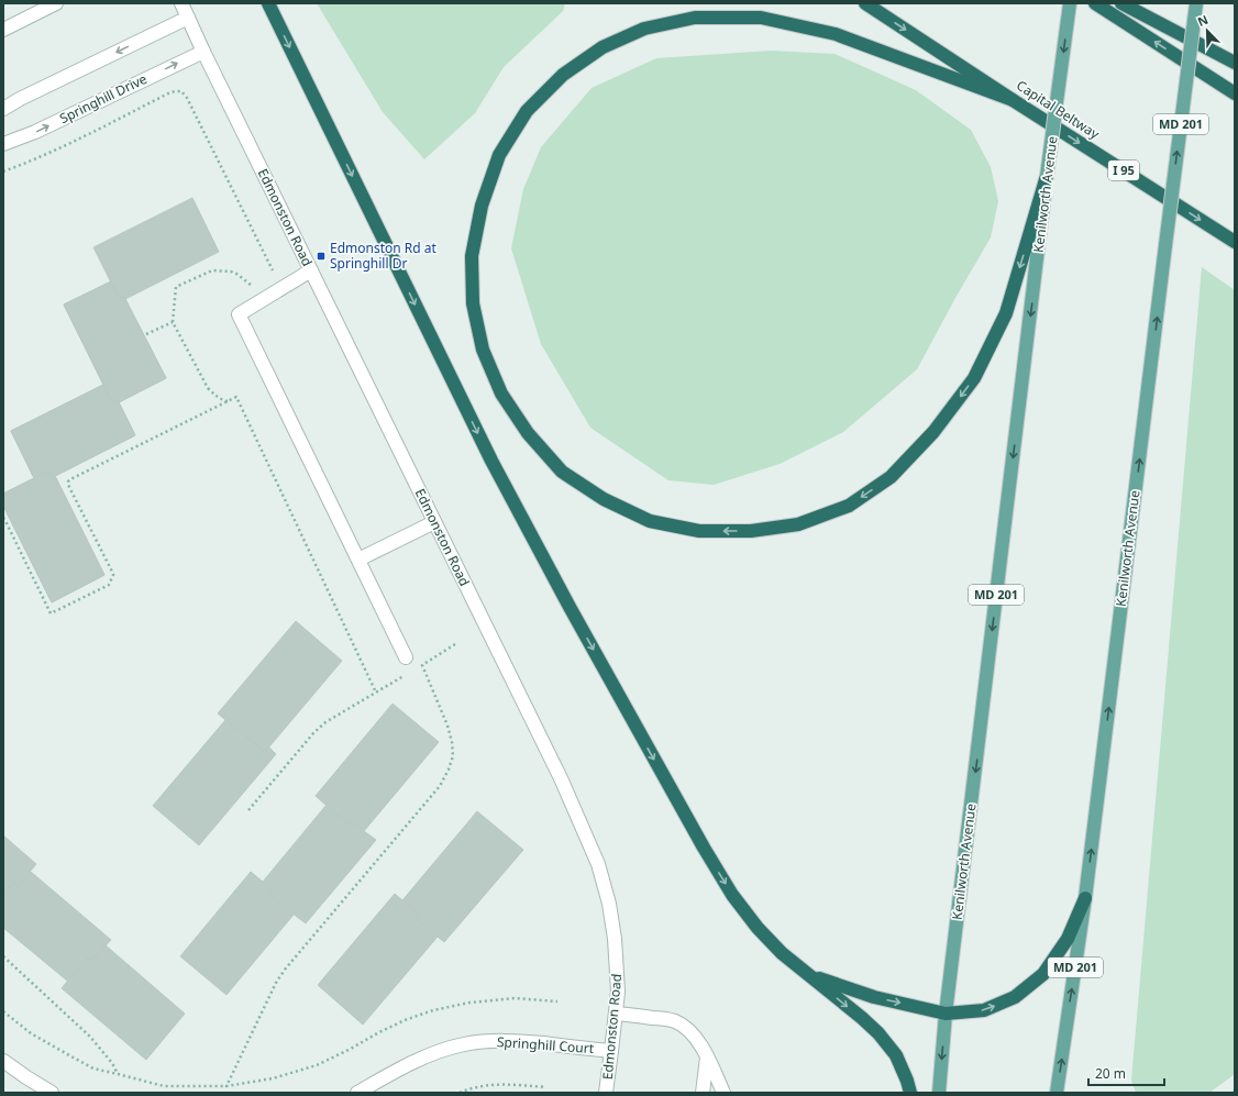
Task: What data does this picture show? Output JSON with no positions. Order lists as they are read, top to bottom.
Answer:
{
  "streets": {
    "highway": ["Capital Beltway", "I 95"],
    "main road": ["MD 201", "Kenilworth Avenue"],
    "street": ["Springhill Drive", "Edmonston Road", "Springhill Court"]
  },
  "crossings": [
    ["Springhill Drive", "Edmonston Road"],
    ["Edmonston Road", "Springhill Court"]
  ],
  "one_way": ["Capital Beltway"],
  "places": {
    "transit": ["Edmonston Rd at Springhill Dr"]
  },
  "scale_bar": "20 m",
  "north": "top left"
}
